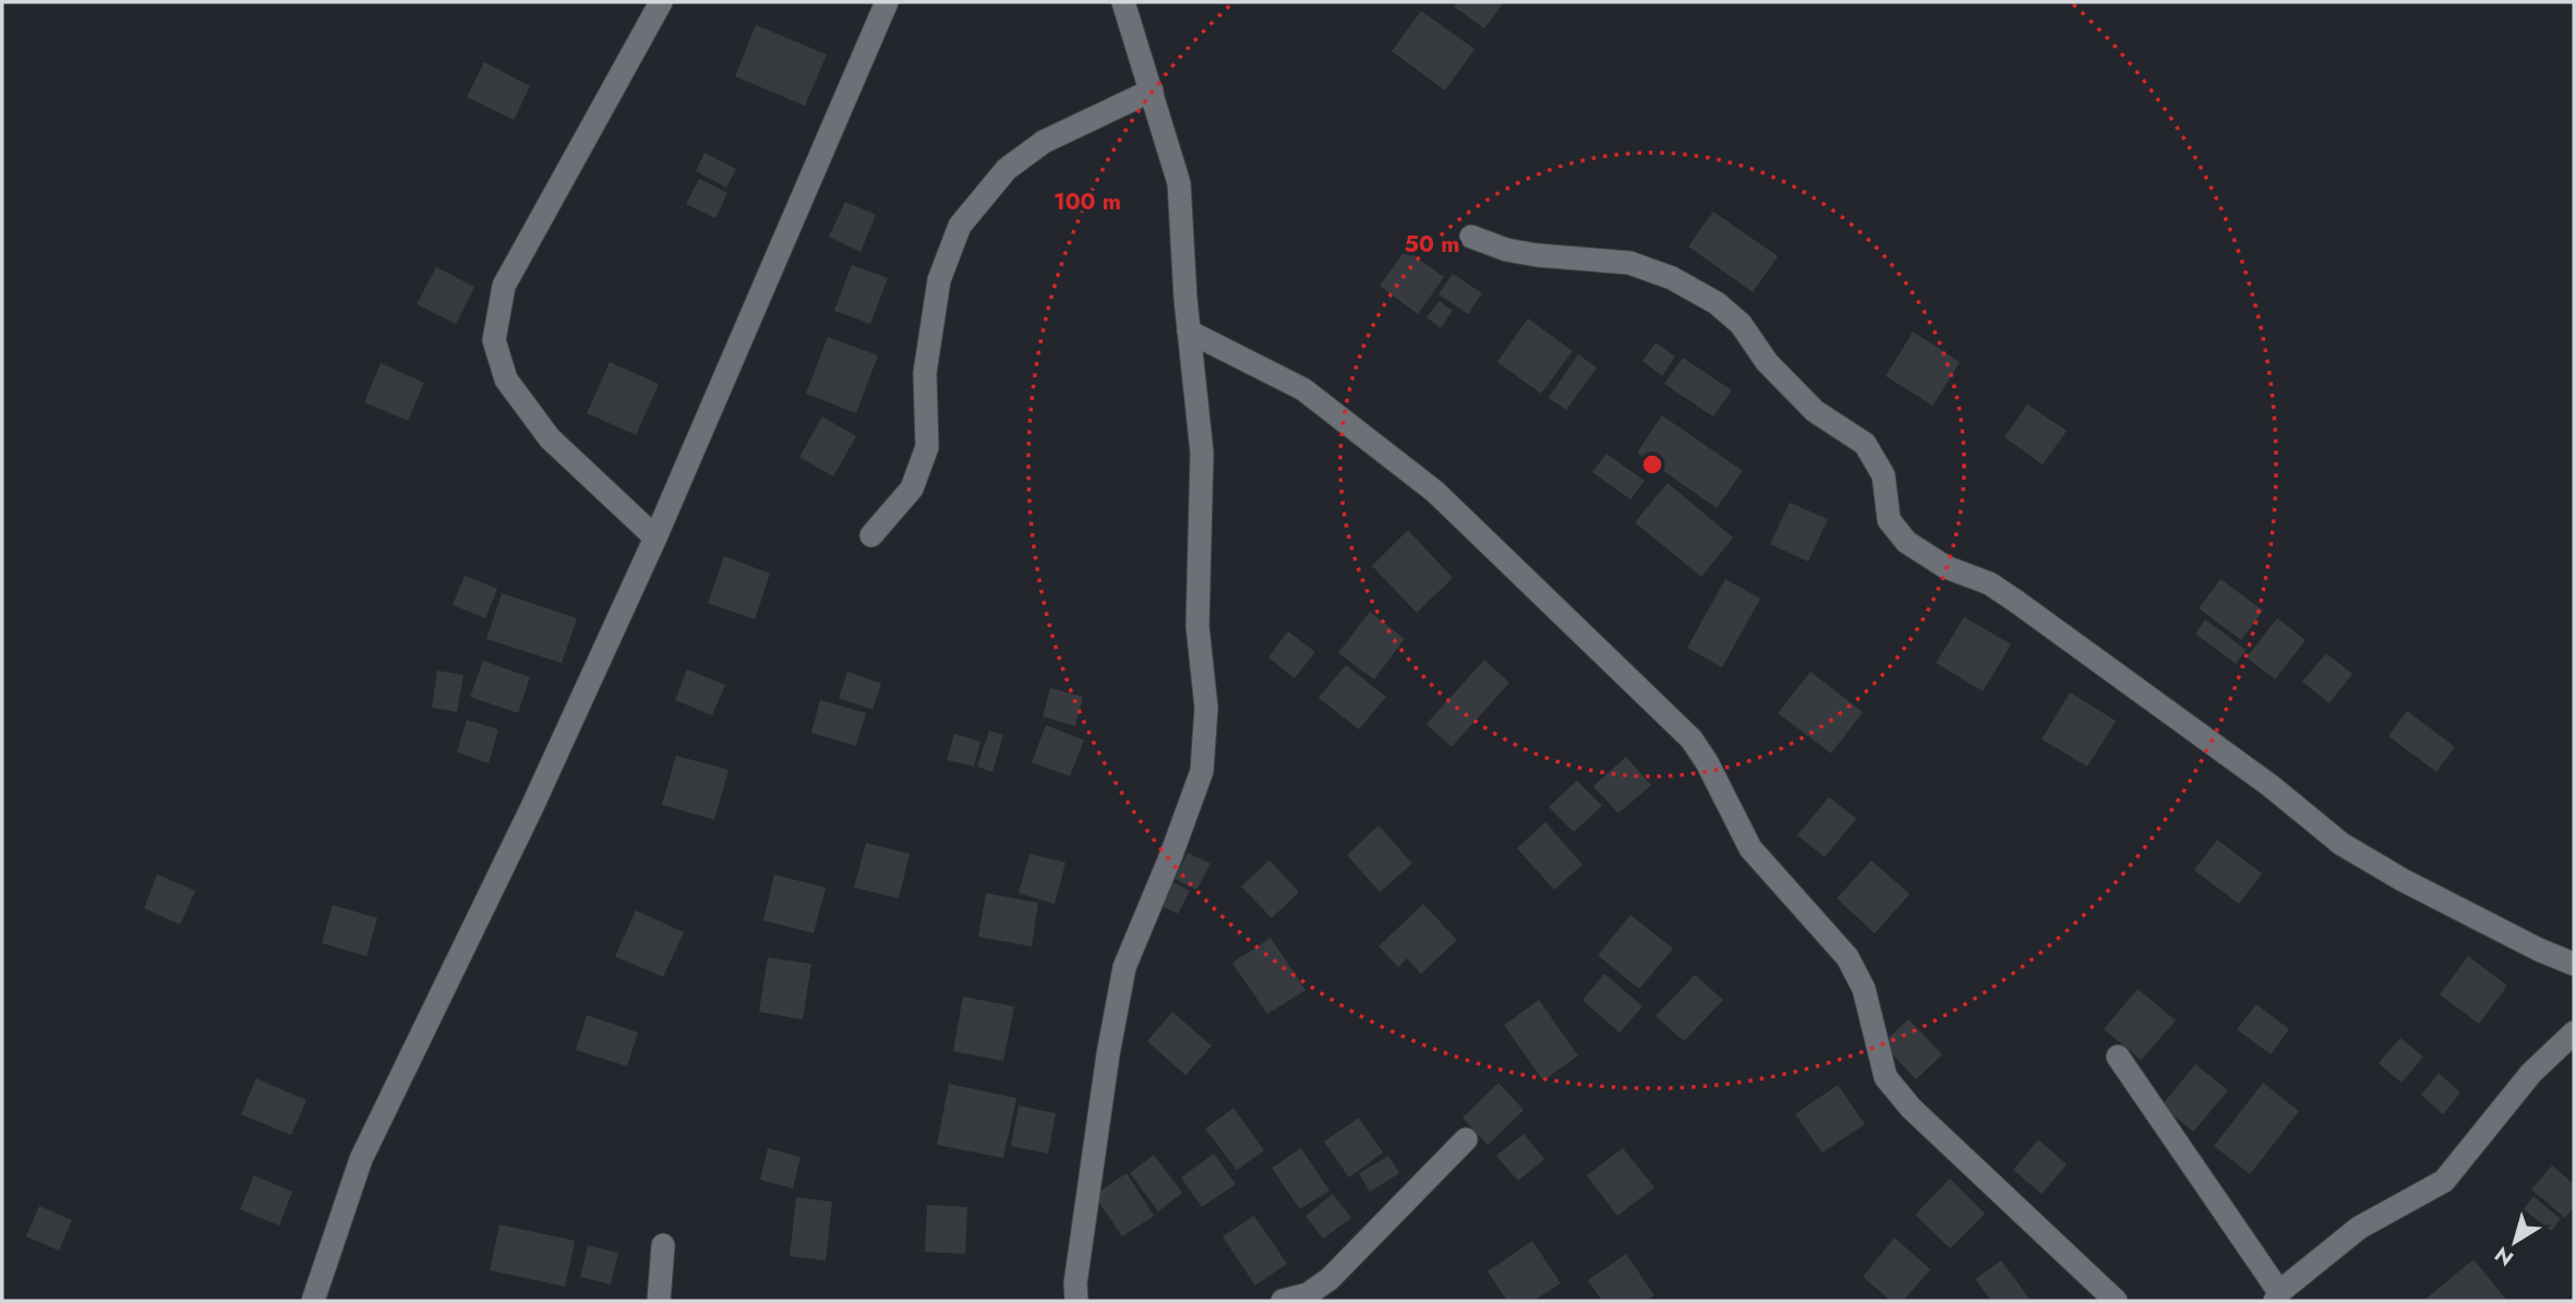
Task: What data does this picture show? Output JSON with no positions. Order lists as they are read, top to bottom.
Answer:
{
  "north": "bottom left",
  "rings": ["100 m", "50 m"]
}
